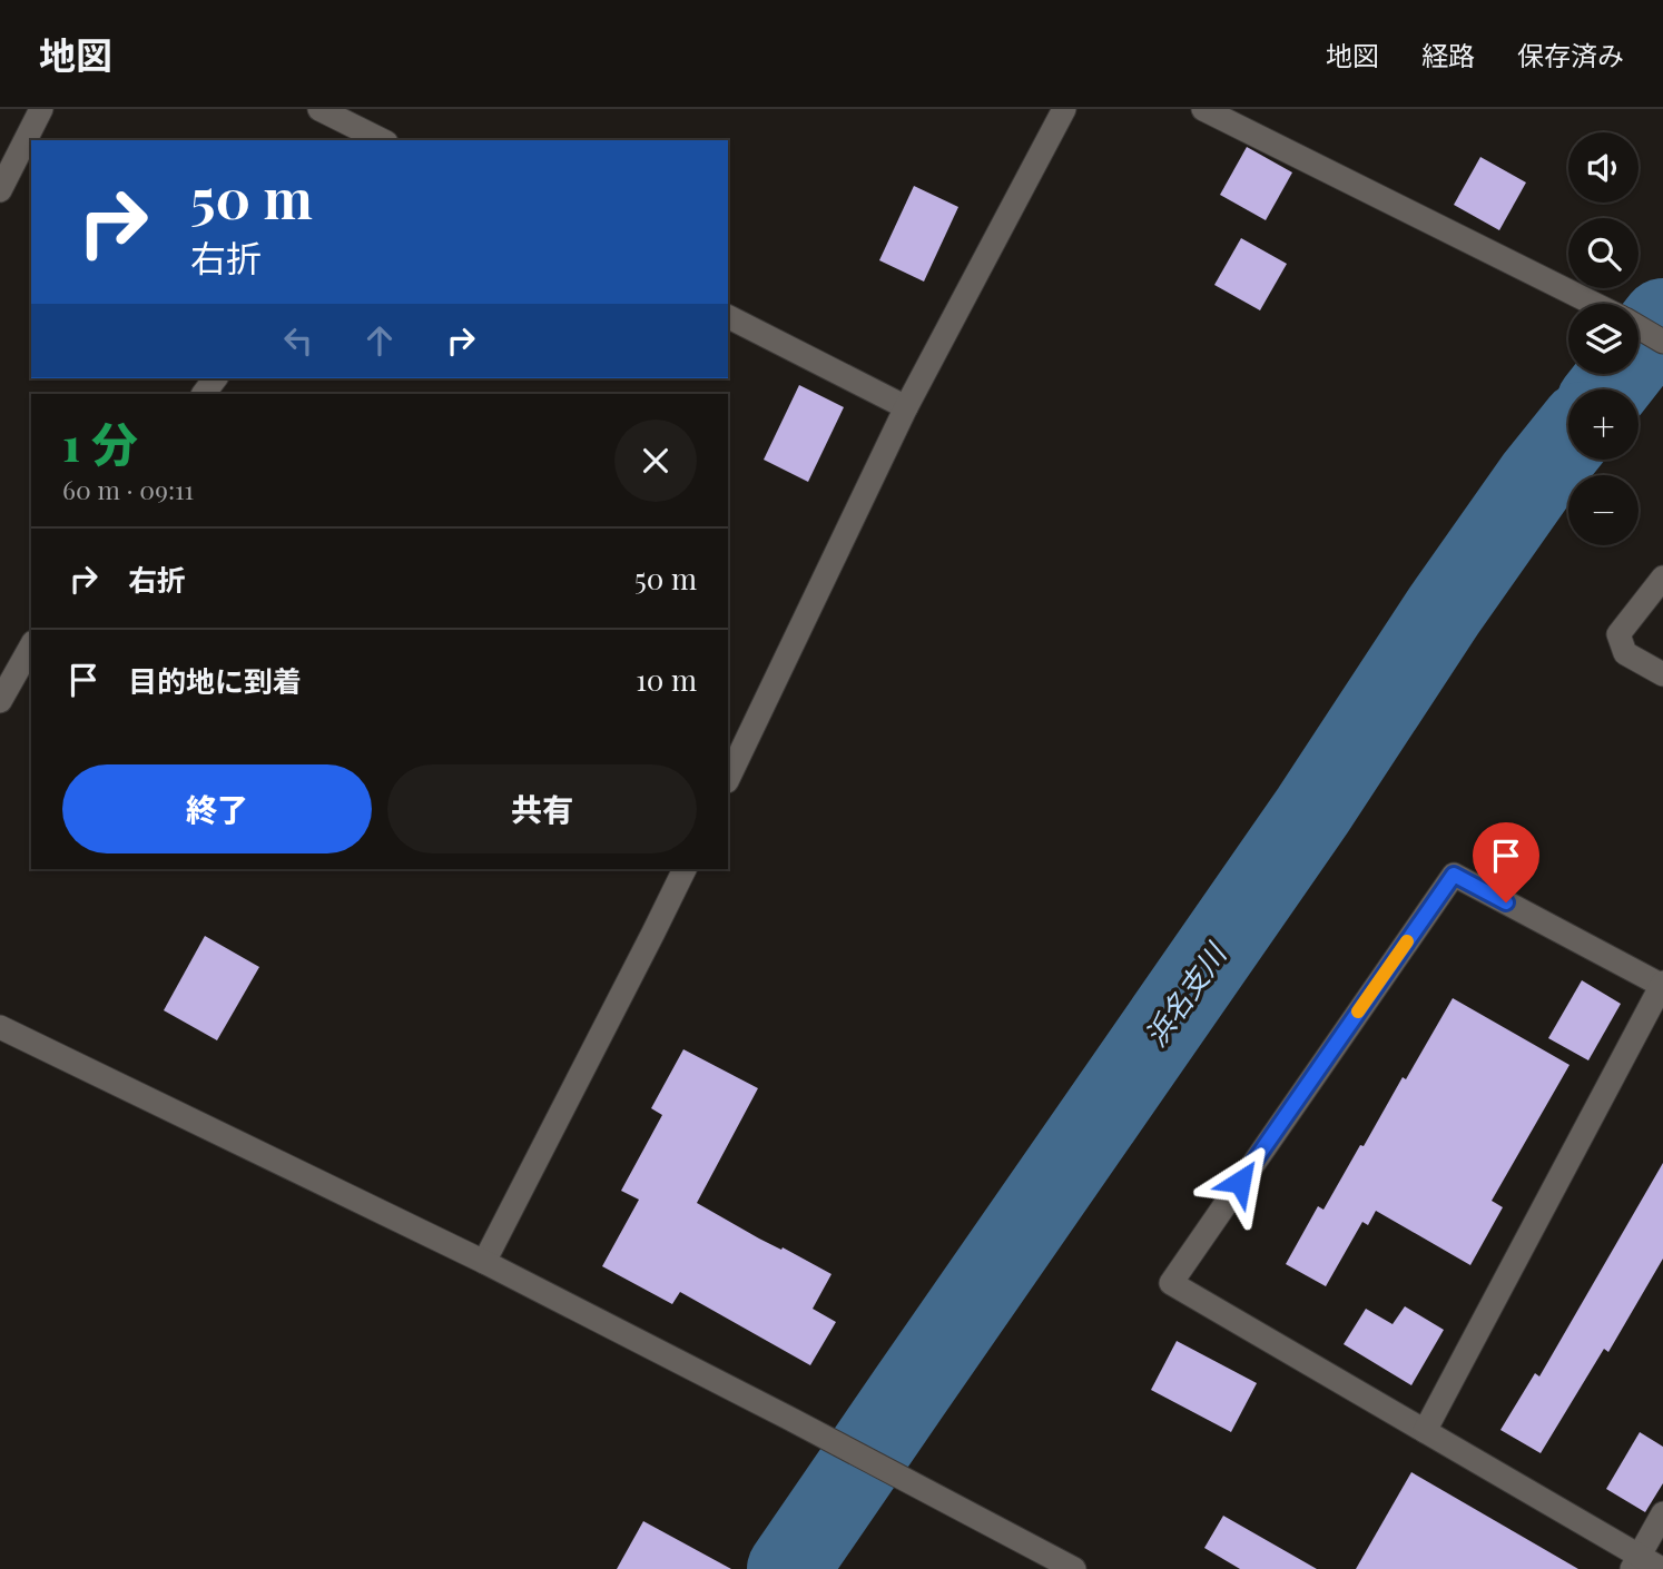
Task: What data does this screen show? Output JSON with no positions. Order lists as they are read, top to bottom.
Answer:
{
  "water": ["浜名支川"],
  "page": {
    "header": "地図",
    "nav": ["地図", "経路", "保存済み"],
    "map_buttons": ["+", "−"],
    "turn": ["50 m", "右折"],
    "heading": ["1 分", "60 m · 09:11"],
    "list": [
      {
        "name": "右折",
        "value": "50 m"
      },
      {
        "name": "目的地に到着",
        "value": "10 m"
      }
    ],
    "buttons": ["終了", "共有"]
  }
}
